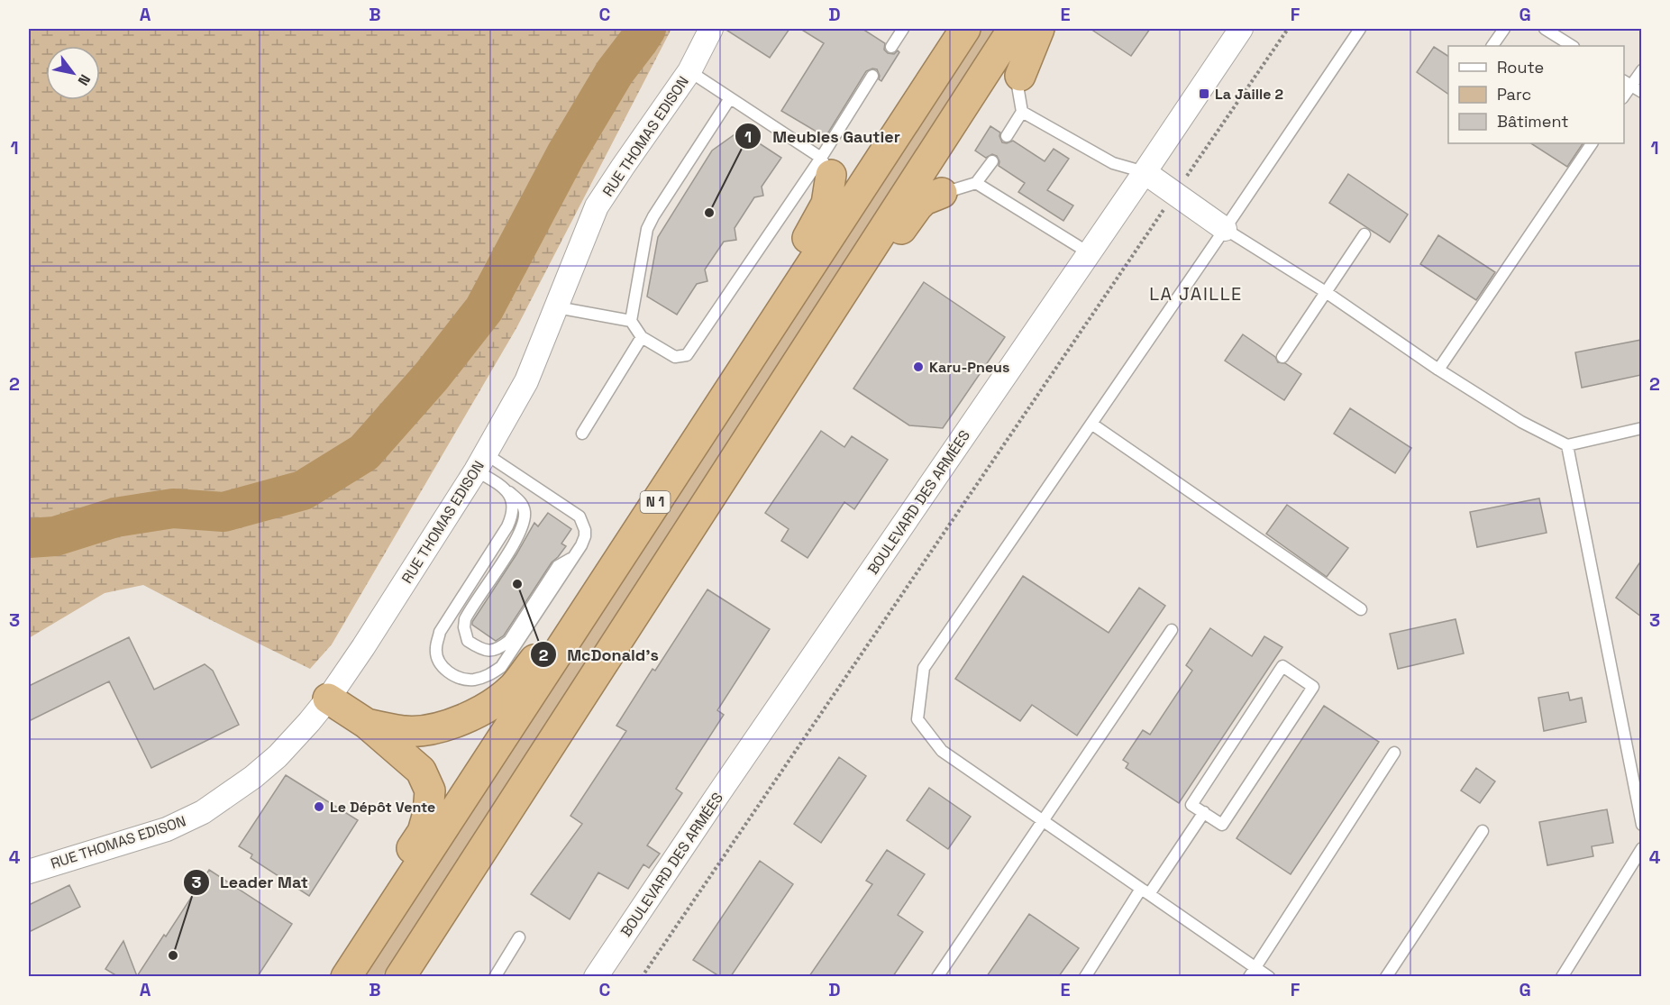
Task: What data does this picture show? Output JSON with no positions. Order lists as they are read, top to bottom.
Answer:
{
  "streets": {
    "highway": ["N 1"],
    "street": ["RUE THOMAS EDISON", "BOULEVARD DES ARMÉES"]
  },
  "districts": ["LA JAILLE"],
  "places": {
    "transit": ["La Jaille 2"],
    "other": [
      "Meubles Gautier",
      "Karu-Pneus",
      "McDonald's",
      "Le Dépôt Vente",
      "Leader Mat"
    ]
  },
  "legend": ["Route", "Parc", "Bâtiment"],
  "north": "bottom right",
  "grid": {
    "columns": [
      "A",
      "B",
      "C",
      "D",
      "E",
      "F",
      "G"
    ],
    "rows": [
      "1",
      "2",
      "3",
      "4"
    ]
  }
}
